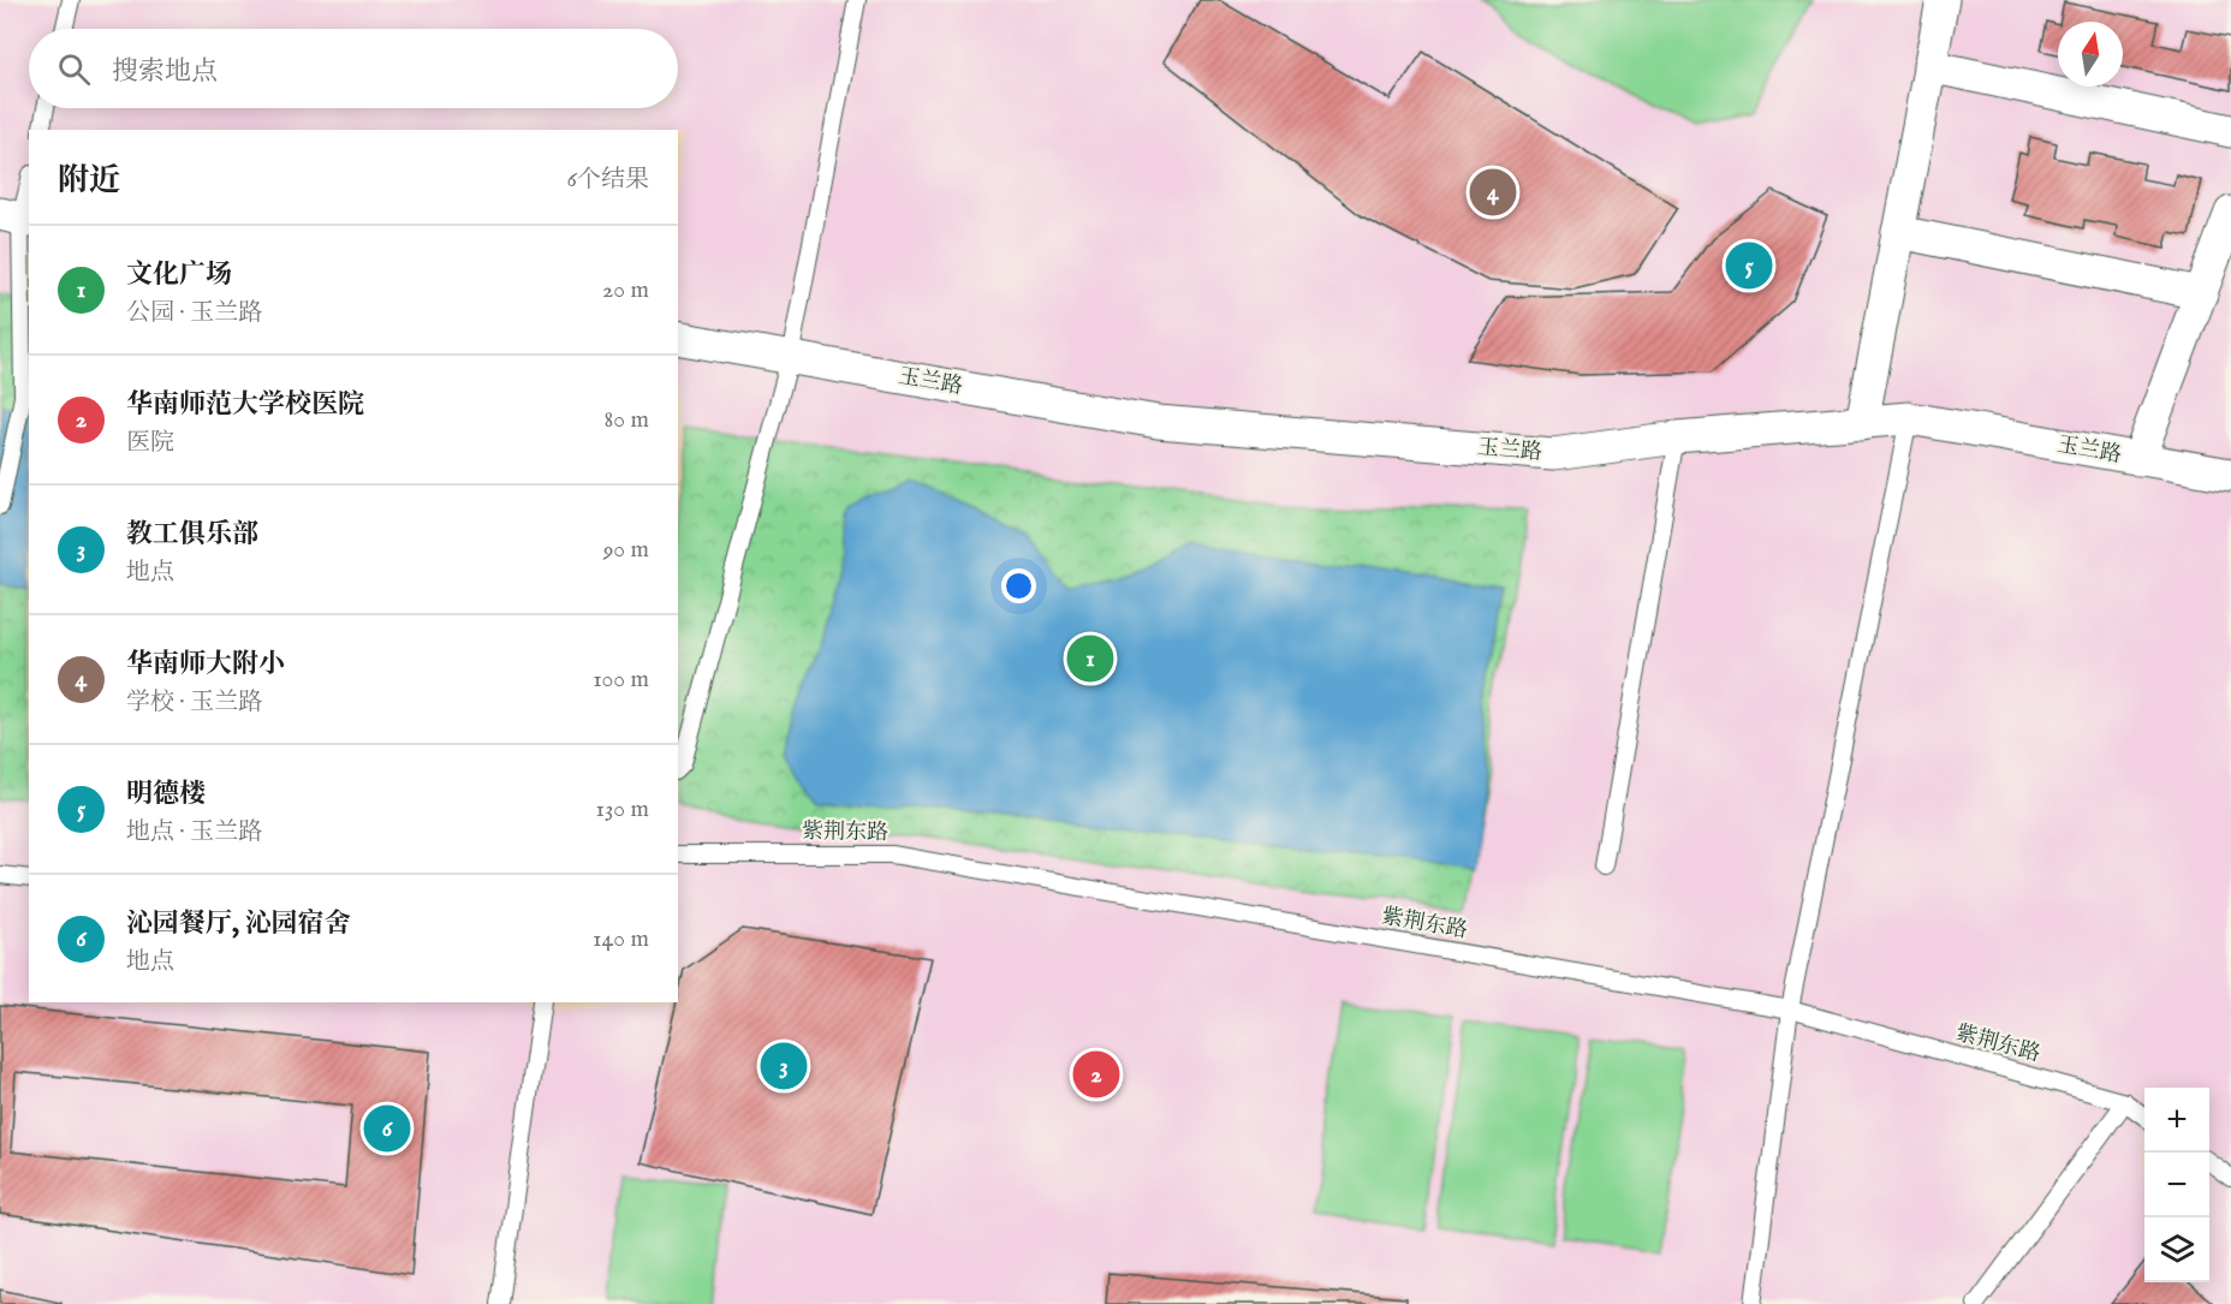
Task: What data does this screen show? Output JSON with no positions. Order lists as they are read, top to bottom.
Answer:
{
  "streets": {
    "street": ["玉兰路"],
    "lane": ["紫荆东路"]
  },
  "north": "top",
  "page": {
    "search": "搜索地点",
    "heading": ["附近", "6个结果"],
    "pins": [
      "4",
      "5",
      "1",
      "3",
      "2",
      "6"
    ],
    "list": [
      {
        "mark": "1",
        "name": "文化广场",
        "note": "公园 · 玉兰路",
        "value": "20 m"
      },
      {
        "mark": "2",
        "name": "华南师范大学校医院",
        "note": "医院",
        "value": "80 m"
      },
      {
        "mark": "3",
        "name": "教工俱乐部",
        "note": "地点",
        "value": "90 m"
      },
      {
        "mark": "4",
        "name": "华南师大附小",
        "note": "学校 · 玉兰路",
        "value": "100 m"
      },
      {
        "mark": "5",
        "name": "明德楼",
        "note": "地点 · 玉兰路",
        "value": "130 m"
      },
      {
        "mark": "6",
        "name": "沁园餐厅, 沁园宿舍",
        "note": "地点",
        "value": "140 m"
      }
    ],
    "map_buttons": ["+", "−"]
  }
}
